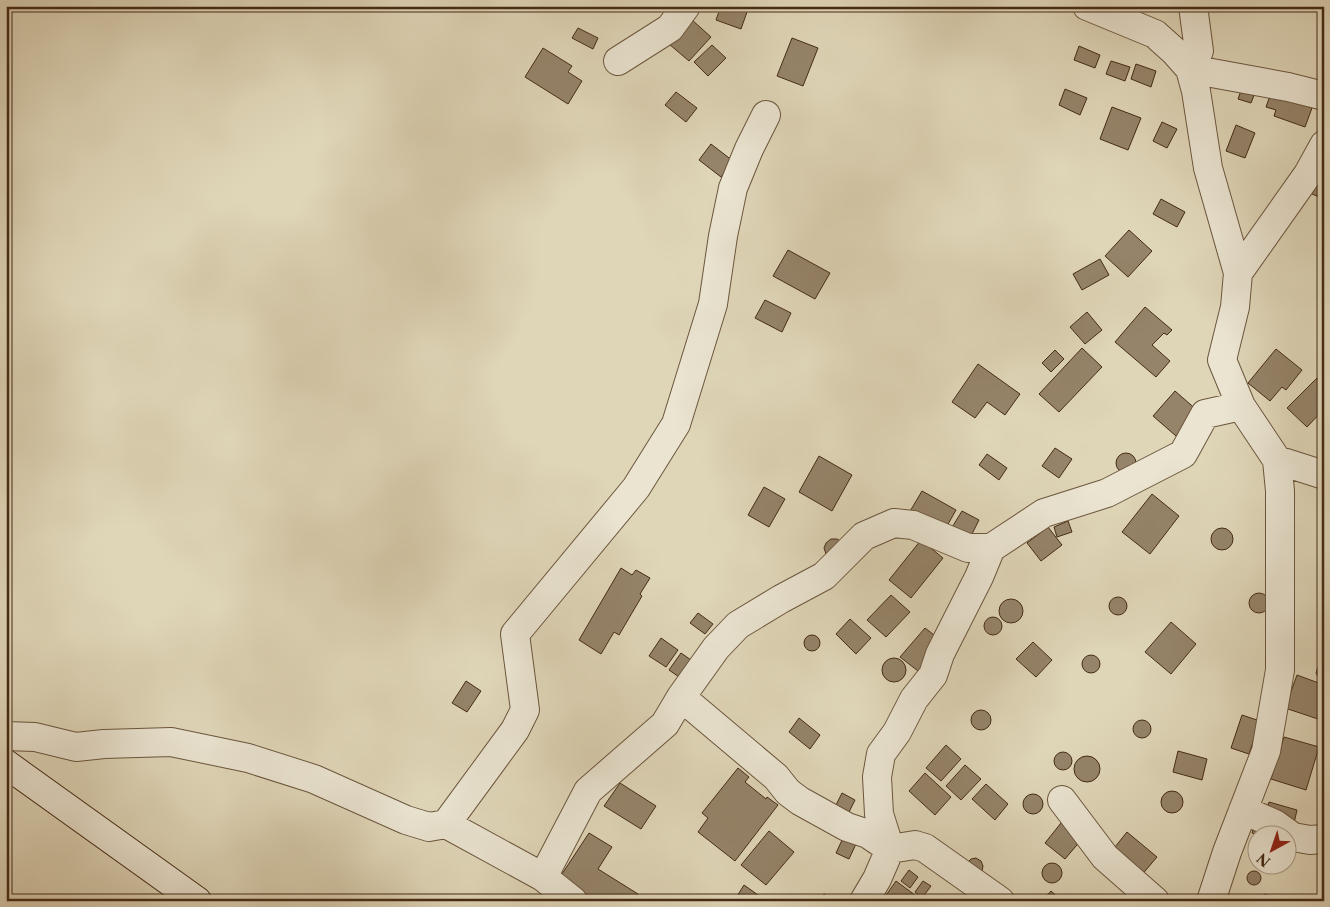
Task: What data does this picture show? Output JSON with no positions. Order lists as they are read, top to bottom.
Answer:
{
  "north": "bottom left"
}
